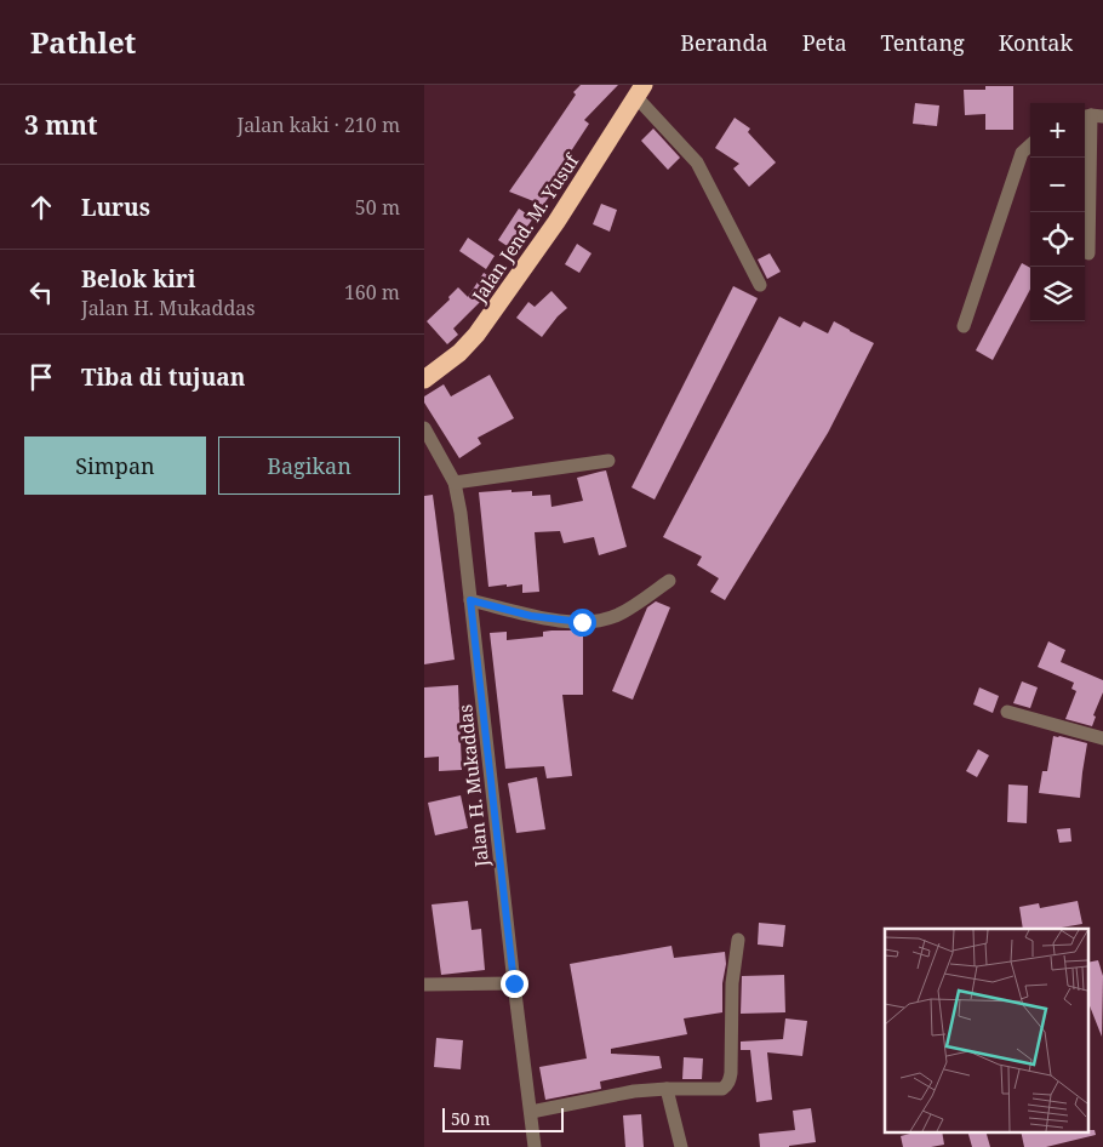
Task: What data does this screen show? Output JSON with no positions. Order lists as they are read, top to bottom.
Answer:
{
  "streets": {
    "highway": ["Jalan Jend. M. Yusuf"],
    "street": ["Jalan H. Mukaddas"]
  },
  "scale_bar": "50 m",
  "page": {
    "header": "Pathlet",
    "nav": [
      "Beranda",
      "Peta",
      "Tentang",
      "Kontak"
    ],
    "heading": ["3 mnt", "Jalan kaki · 210 m"],
    "map_buttons": ["+", "−"],
    "list": [
      ["Lurus", "50 m"],
      ["Belok kiri", "Jalan H. Mukaddas", "160 m"],
      "Tiba di tujuan"
    ],
    "buttons": ["Simpan", "Bagikan"],
    "scale": "50 m"
  }
}
